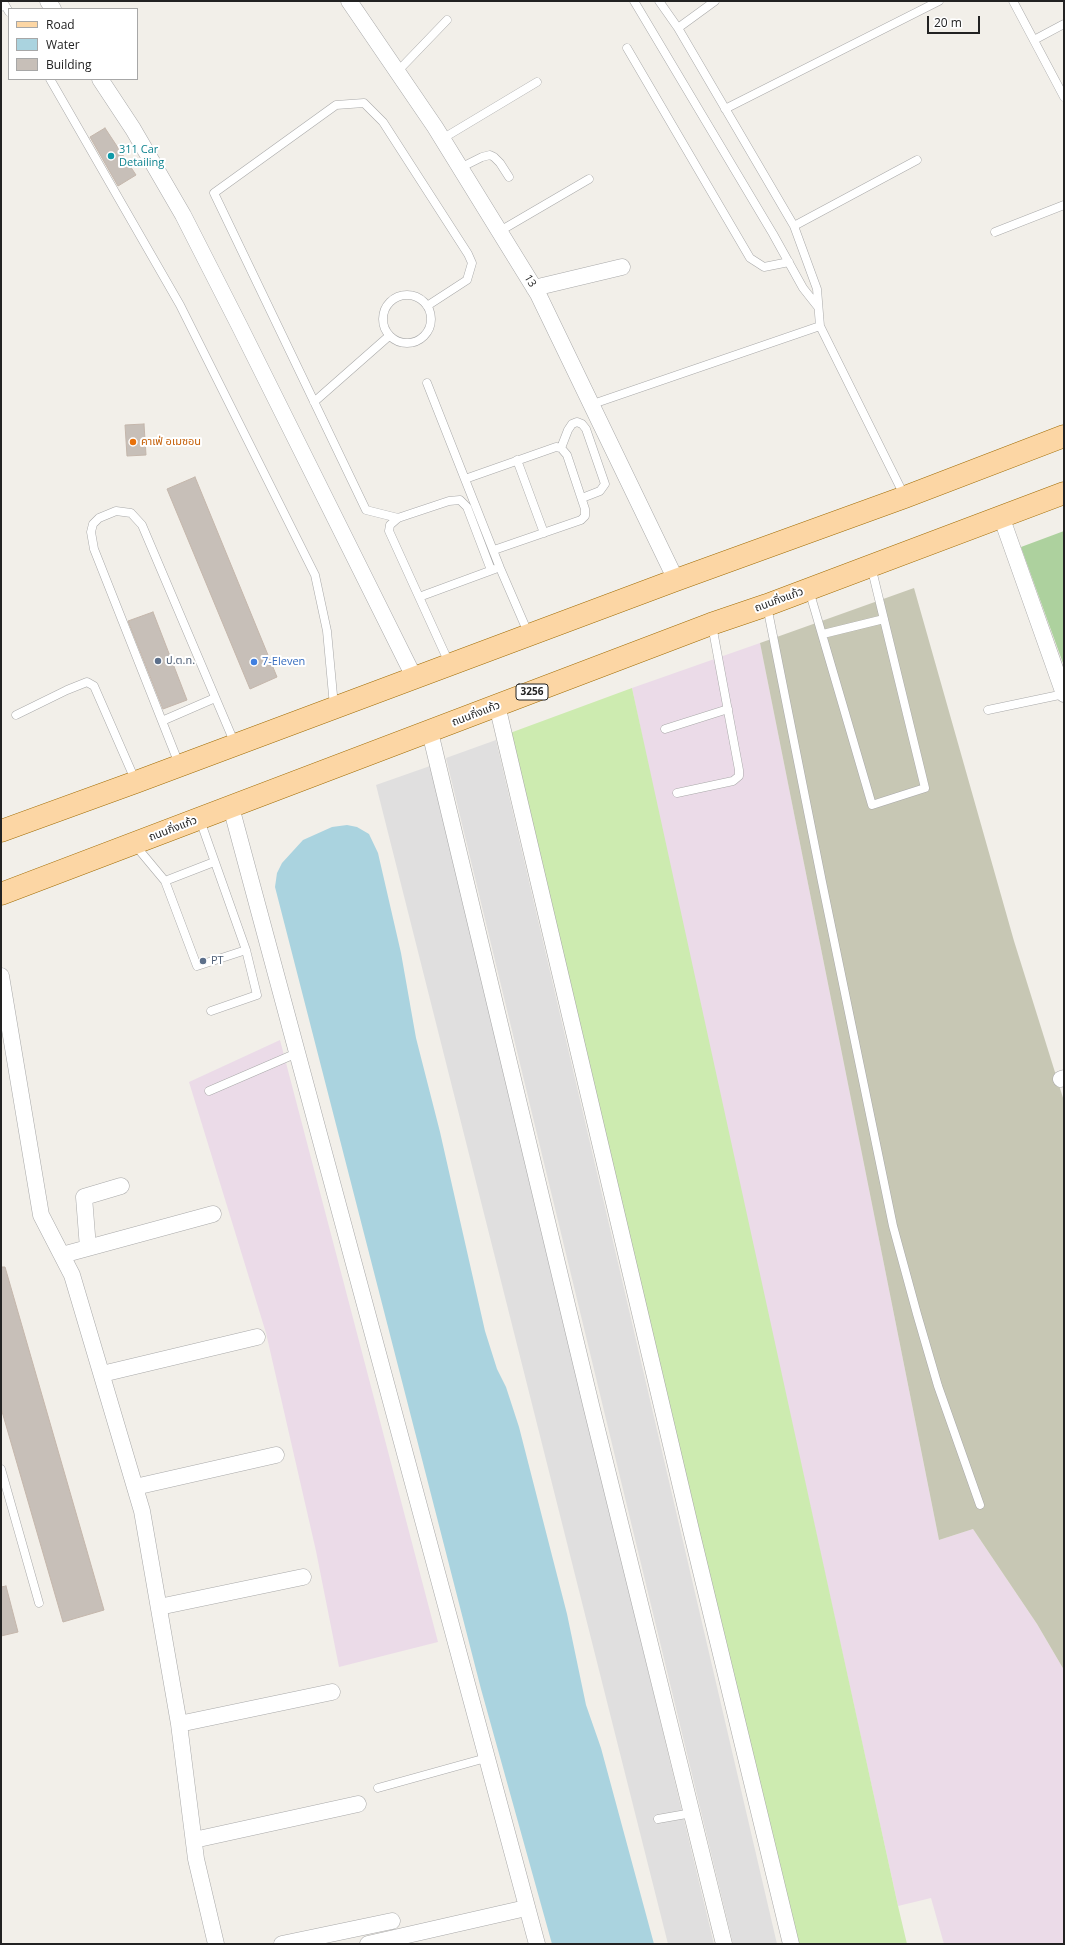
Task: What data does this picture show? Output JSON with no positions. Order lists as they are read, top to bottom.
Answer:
{
  "streets": {
    "main road": ["ถนนกิ่งแก้ว", "3256"],
    "street": ["13"]
  },
  "places": [
    "311 Car Detailing",
    "คาเฟ่ อเมซอน",
    "ป.ต.ท.",
    "7-Eleven",
    "PT"
  ],
  "legend": ["Road", "Water", "Building"],
  "scale_bar": "20 m"
}
